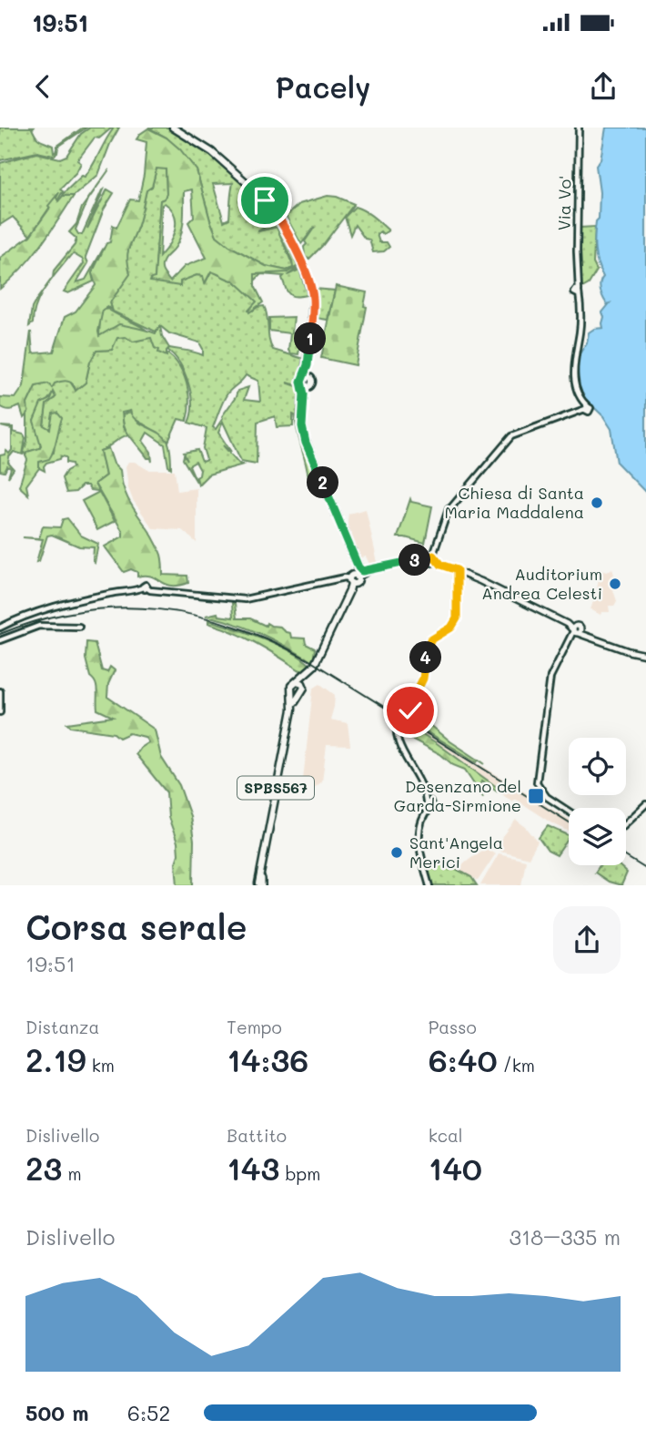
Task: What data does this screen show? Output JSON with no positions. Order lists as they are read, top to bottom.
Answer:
{
  "streets": {
    "main road": ["SPBS567"],
    "street": ["Via Vo'"]
  },
  "places": {
    "other": ["Chiesa di Santa Maria Maddalena", "Auditorium Andrea Celesti", "Sant'Angela Merici"],
    "transit": ["Desenzano del Garda-Sirmione"]
  },
  "page": {
    "status": "19:51",
    "header": "Pacely",
    "pins": [
      "1",
      "2",
      "3",
      "4"
    ],
    "heading": ["Corsa serale", "19:51"],
    "stats": [
      ["Distanza", "2.19 km"],
      ["Tempo", "14:36"],
      ["Passo", "6:40 /km"],
      ["Dislivello", "23 m"],
      ["Battito", "143 bpm"],
      ["kcal", "140"]
    ],
    "chart": ["Dislivello", "318–335 m"],
    "list": [
      {
        "name": "500 m",
        "note": "6:52"
      }
    ]
  }
}
